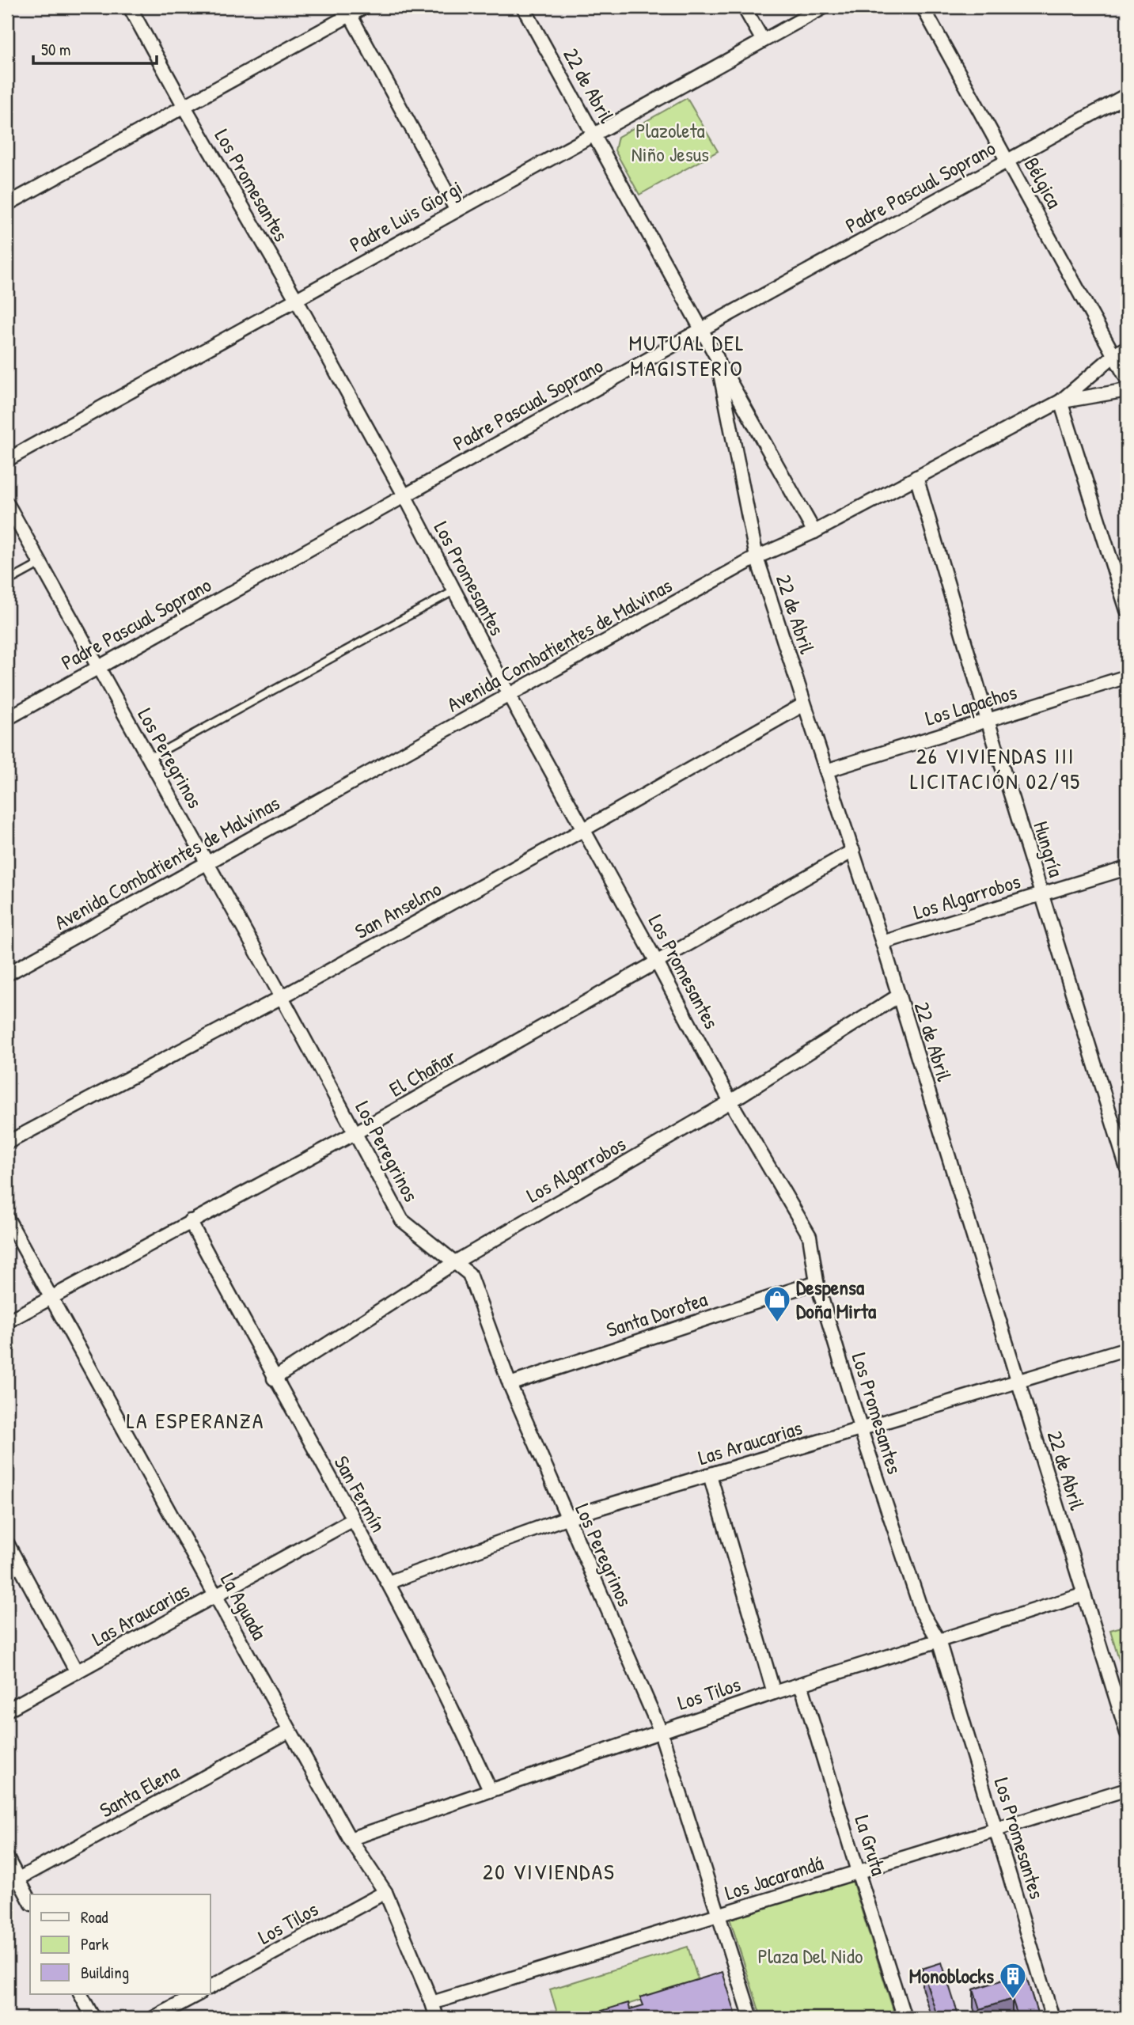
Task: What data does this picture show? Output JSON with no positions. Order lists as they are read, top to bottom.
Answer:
{
  "streets": {
    "street": [
      "22 de Abril",
      "Bélgica",
      "Los Promesantes",
      "Padre Pascual Soprano",
      "Padre Luis Giorgi",
      "Avenida Combatientes de Malvinas",
      "Los Lapachos",
      "Los Peregrinos",
      "Hungría",
      "Los Algarrobos",
      "San Anselmo",
      "El Chañar",
      "Santa Dorotea",
      "Las Araucarias",
      "San Fermín",
      "La Aguada",
      "Los Tilos",
      "Santa Elena",
      "La Gruta",
      "Los Jacarandá"
    ]
  },
  "crossings": [
    ["22 de Abril", "Padre Pascual Soprano"],
    ["22 de Abril", "Padre Luis Giorgi"],
    ["22 de Abril", "Avenida Combatientes de Malvinas"],
    ["22 de Abril", "Los Lapachos"],
    ["22 de Abril", "Los Algarrobos"],
    ["22 de Abril", "San Anselmo"],
    ["22 de Abril", "El Chañar"],
    ["22 de Abril", "Las Araucarias"],
    ["22 de Abril", "Los Tilos"],
    ["Bélgica", "Padre Pascual Soprano"],
    ["Bélgica", "Avenida Combatientes de Malvinas"],
    ["Los Promesantes", "Padre Pascual Soprano"],
    ["Los Promesantes", "Padre Luis Giorgi"],
    ["Los Promesantes", "Avenida Combatientes de Malvinas"],
    ["Los Promesantes", "Los Algarrobos"],
    ["Los Promesantes", "San Anselmo"],
    ["Los Promesantes", "El Chañar"],
    ["Los Promesantes", "Santa Dorotea"],
    ["Los Promesantes", "Las Araucarias"],
    ["Los Promesantes", "Los Tilos"],
    ["Los Promesantes", "Los Jacarandá"],
    ["Padre Pascual Soprano", "Los Peregrinos"],
    ["Avenida Combatientes de Malvinas", "Los Peregrinos"],
    ["Avenida Combatientes de Malvinas", "Hungría"],
    ["Los Lapachos", "Hungría"],
    ["Los Peregrinos", "Los Algarrobos"],
    ["Los Peregrinos", "San Anselmo"],
    ["Los Peregrinos", "El Chañar"],
    ["Los Peregrinos", "Santa Dorotea"],
    ["Los Peregrinos", "Las Araucarias"],
    ["Los Peregrinos", "Los Tilos"],
    ["Los Peregrinos", "Los Jacarandá"],
    ["Hungría", "Los Algarrobos"],
    ["Los Algarrobos", "San Fermín"],
    ["El Chañar", "San Fermín"],
    ["El Chañar", "La Aguada"],
    ["Las Araucarias", "San Fermín"],
    ["Las Araucarias", "La Aguada"],
    ["San Fermín", "Los Tilos"],
    ["La Aguada", "Los Tilos"],
    ["La Aguada", "Santa Elena"],
    ["La Aguada", "Los Jacarandá"],
    ["Los Tilos", "La Gruta"],
    ["La Gruta", "Los Jacarandá"]
  ],
  "districts": [
    "MUTUAL DEL MAGISTERIO",
    "26 VIVIENDAS III LICITACIÓN 02/95",
    "LA ESPERANZA",
    "20 VIVIENDAS"
  ],
  "parks": ["Plazoleta Niño Jesus", "Plaza Del Nido"],
  "places": {
    "shop": ["Despensa Doña Mirta"],
    "building": ["Monoblocks"]
  },
  "legend": ["Road", "Park", "Building"],
  "scale_bar": "50 m"
}
